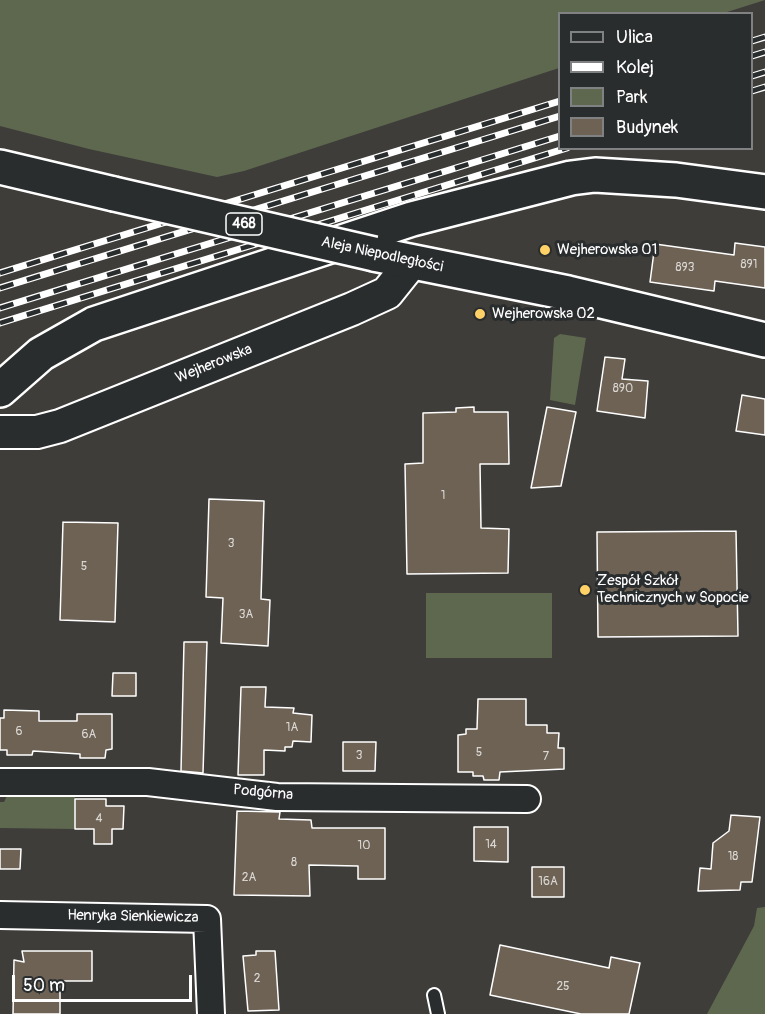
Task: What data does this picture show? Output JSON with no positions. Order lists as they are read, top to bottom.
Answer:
{
  "streets": {
    "main road": ["468", "Aleja Niepodległości"],
    "street": ["Wejherowska", "Podgórna", "Henryka Sienkiewicza"]
  },
  "crossings": [
    ["Aleja Niepodległości", "Wejherowska"]
  ],
  "places": ["Wejherowska 01", "Wejherowska 02", "Zespół Szkół Technicznych w Sopocie"],
  "house_numbers": [
    "891",
    "893",
    "890",
    "1",
    "3",
    "5",
    "3A",
    "1A",
    "6",
    "6A",
    "5",
    "3",
    "7",
    "4",
    "14",
    "10",
    "18",
    "8",
    "2A",
    "16A",
    "2",
    "25"
  ],
  "legend": [
    "Ulica",
    "Kolej",
    "Park",
    "Budynek"
  ],
  "scale_bar": "50 m"
}
